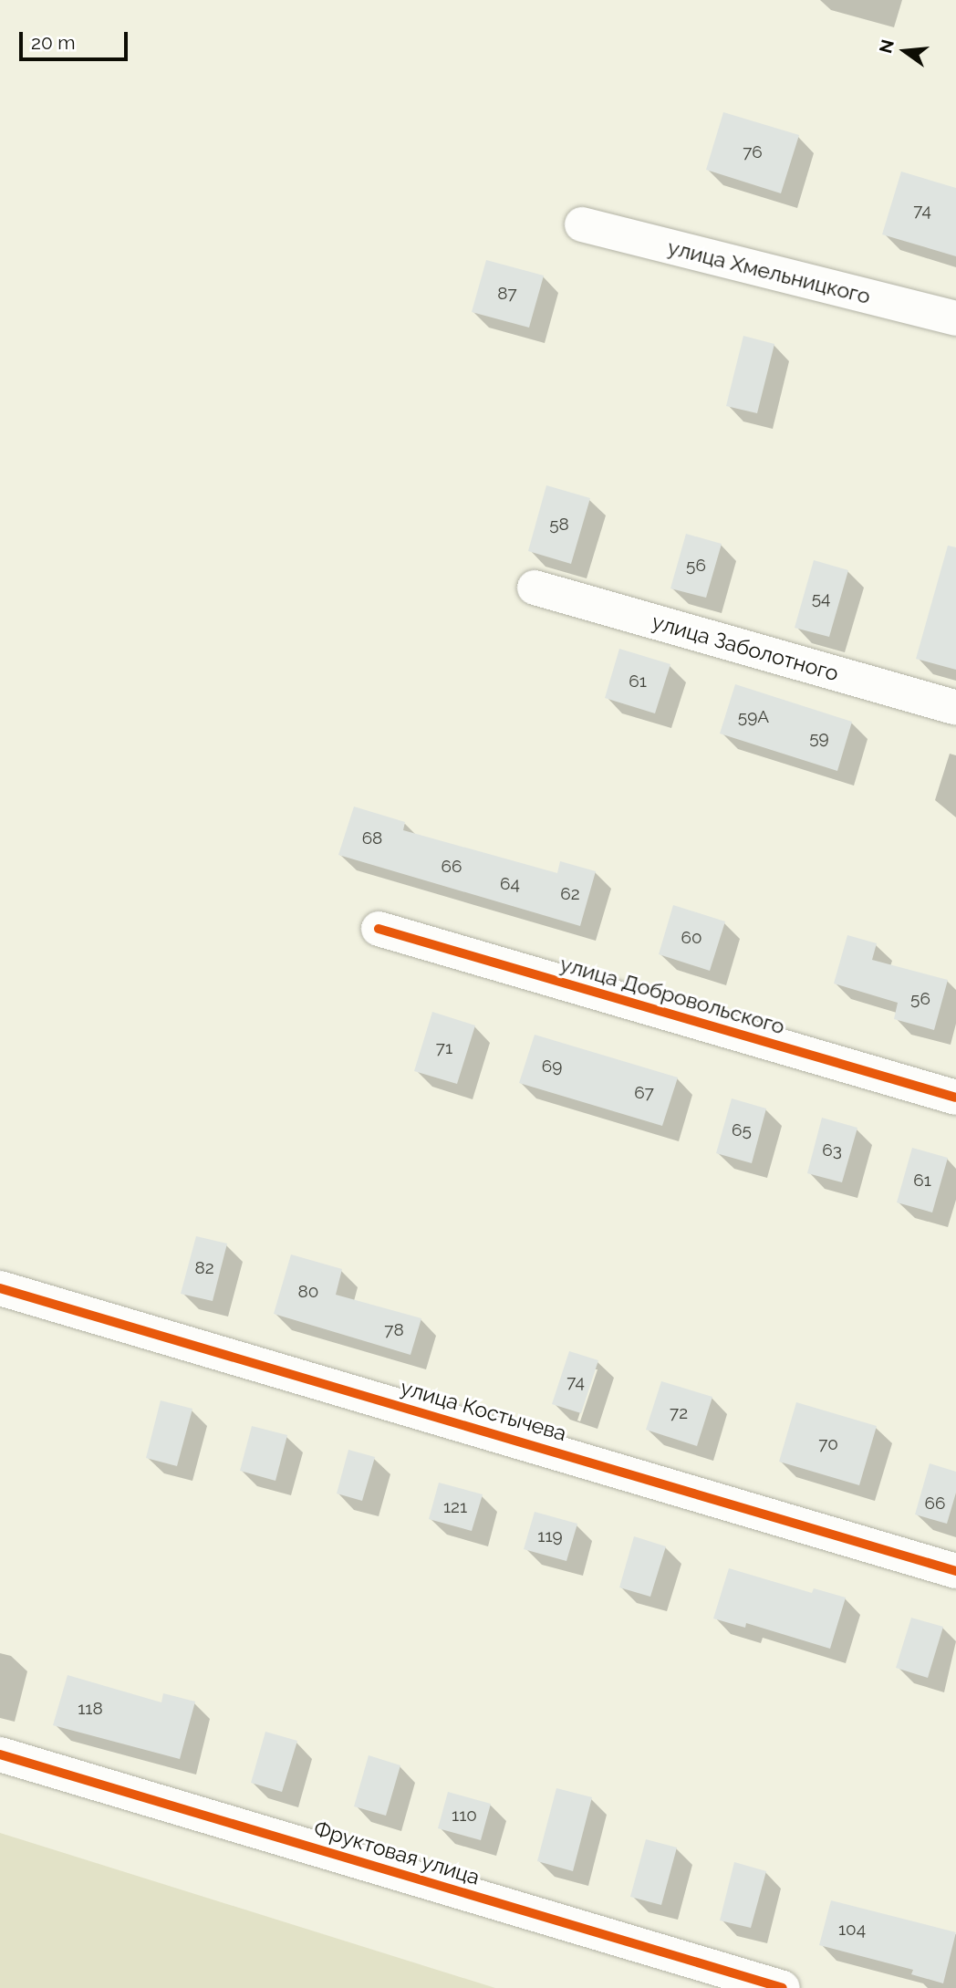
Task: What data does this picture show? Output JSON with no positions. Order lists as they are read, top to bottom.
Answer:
{
  "streets": {
    "street": [
      "улица Хмельницкого",
      "улица Заболотного",
      "улица Добровольского",
      "улица Костычева",
      "Фруктовая улица"
    ]
  },
  "house_numbers": [
    "76",
    "74",
    "87",
    "58",
    "56",
    "54",
    "61",
    "59А",
    "59",
    "68",
    "66",
    "64",
    "62",
    "60",
    "56",
    "71",
    "69",
    "67",
    "65",
    "63",
    "61",
    "82",
    "80",
    "78",
    "74",
    "72",
    "70",
    "66",
    "121",
    "119",
    "118",
    "110",
    "104"
  ],
  "scale_bar": "20 m",
  "north": "left"
}
